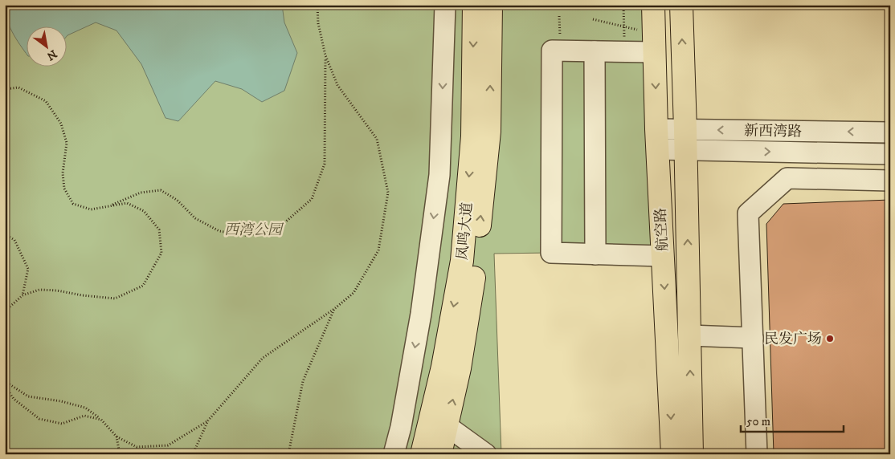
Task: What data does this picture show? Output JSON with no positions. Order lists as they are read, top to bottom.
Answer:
{
  "streets": {
    "main road": ["航空路", "凤鸣大道"],
    "street": ["新西湾路"]
  },
  "crossings": [
    ["新西湾路", "航空路"]
  ],
  "parks": ["西湾公园"],
  "places": ["民发广场"],
  "scale_bar": "50 m",
  "north": "bottom right"
}
